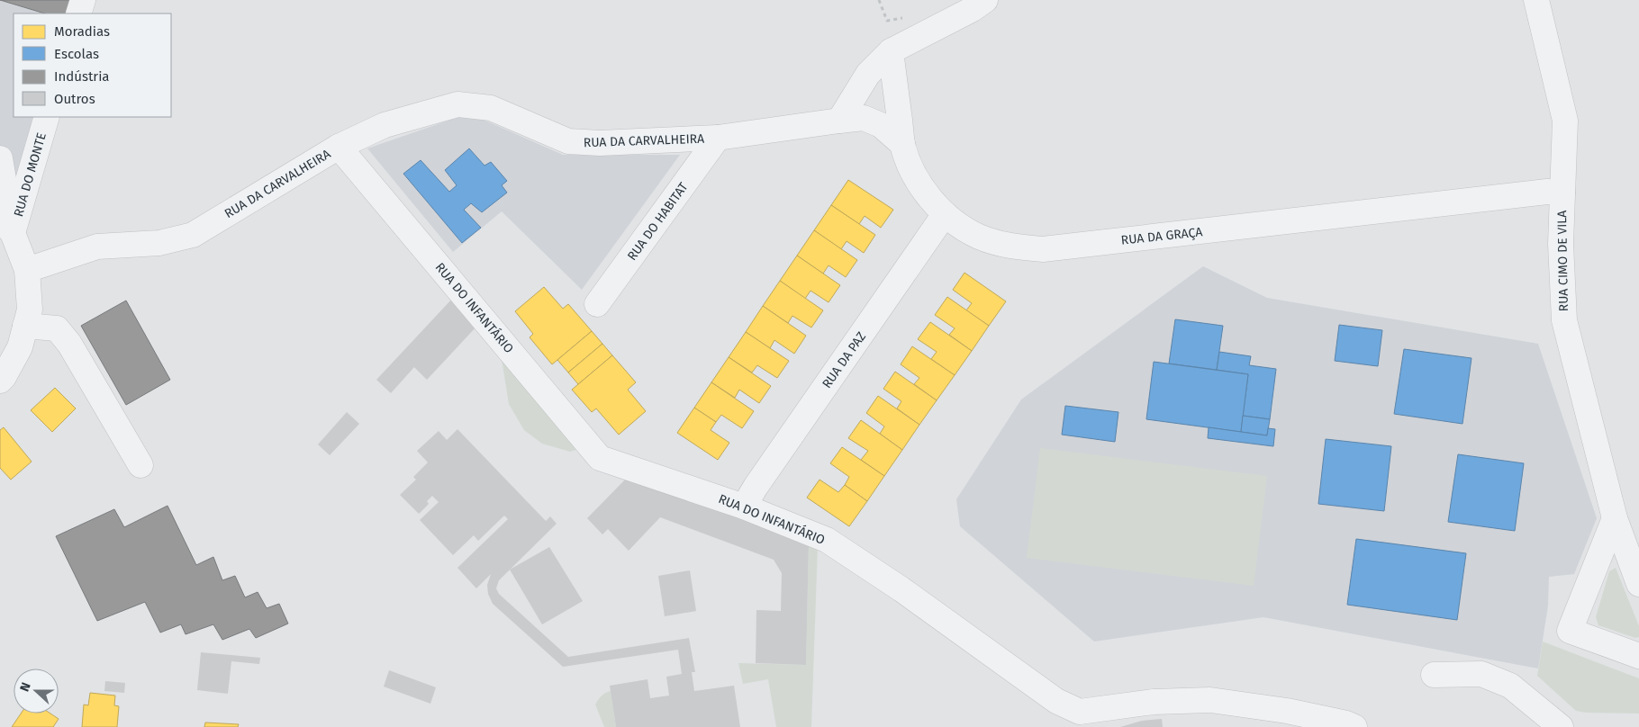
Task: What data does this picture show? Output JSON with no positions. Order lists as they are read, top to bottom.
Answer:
{
  "streets": {
    "street": [
      "RUA DA CARVALHEIRA",
      "RUA DO MONTE",
      "RUA DO HABITAT",
      "RUA DA GRAÇA",
      "RUA CIMO DE VILA",
      "RUA DO INFANTÁRIO",
      "RUA DA PAZ"
    ]
  },
  "crossings": [
    ["RUA DA CARVALHEIRA", "RUA DO HABITAT"],
    ["RUA DA CARVALHEIRA", "RUA DA GRAÇA"],
    ["RUA DA CARVALHEIRA", "RUA DO INFANTÁRIO"],
    ["RUA DA GRAÇA", "RUA CIMO DE VILA"],
    ["RUA DA GRAÇA", "RUA DA PAZ"],
    ["RUA DO INFANTÁRIO", "RUA DA PAZ"]
  ],
  "legend": [
    "Moradias",
    "Escolas",
    "Indústria",
    "Outros"
  ],
  "north": "left"
}
